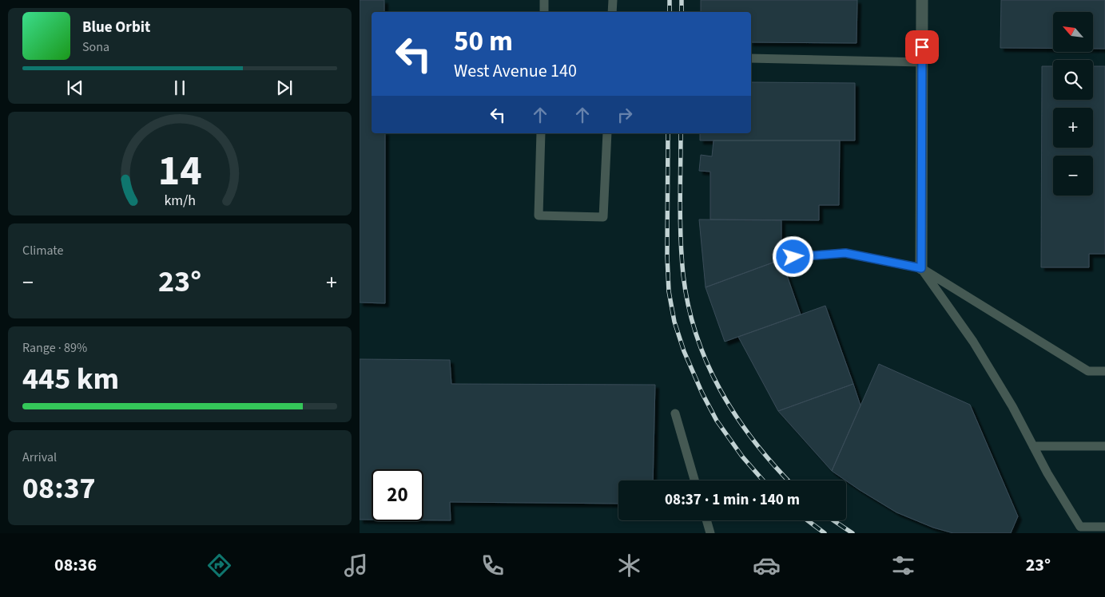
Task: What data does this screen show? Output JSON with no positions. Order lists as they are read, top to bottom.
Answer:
{
  "north": "top left",
  "page": {
    "song": ["Blue Orbit", "Sona"],
    "map_buttons": ["+", "−"],
    "turn": ["50 m", "West Avenue 140"],
    "tile": [
      "Climate",
      ["Range · 89%", "445 km"],
      ["Arrival", "08:37"]
    ],
    "heat": ["−", "23°", "+"],
    "limit": "20",
    "trip": "08:37 · 1 min · 140 m",
    "tabs": ["08:36", "23°"],
    "gauge": ["14", "km/h"]
  }
}
